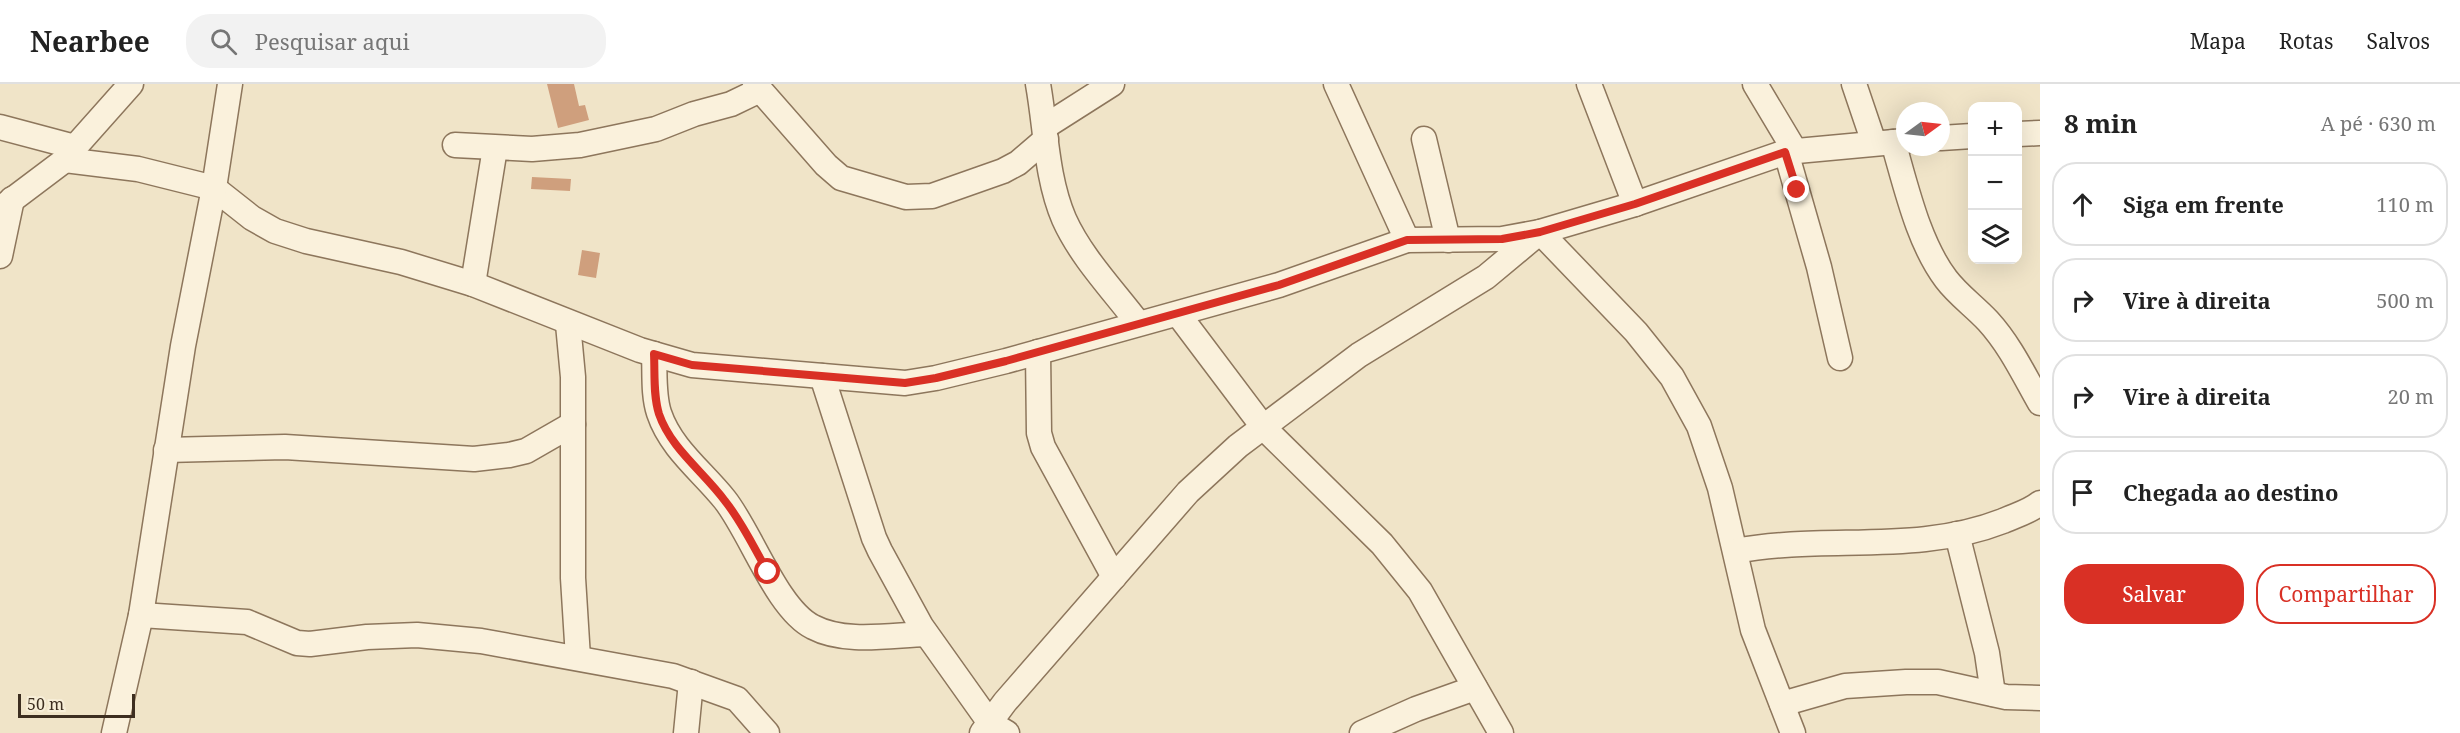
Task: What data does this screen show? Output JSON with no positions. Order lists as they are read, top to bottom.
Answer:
{
  "scale_bar": "50 m",
  "north": "right",
  "page": {
    "header": "Nearbee",
    "search": "Pesquisar aqui",
    "nav": ["Mapa", "Rotas", "Salvos"],
    "heading": ["8 min", "A pé · 630 m"],
    "map_buttons": ["+", "−"],
    "list": [
      ["Siga em frente", "110 m"],
      ["Vire à direita", "500 m"],
      ["Vire à direita", "20 m"],
      "Chegada ao destino"
    ],
    "buttons": ["Salvar", "Compartilhar"],
    "scale": "50 m"
  }
}
